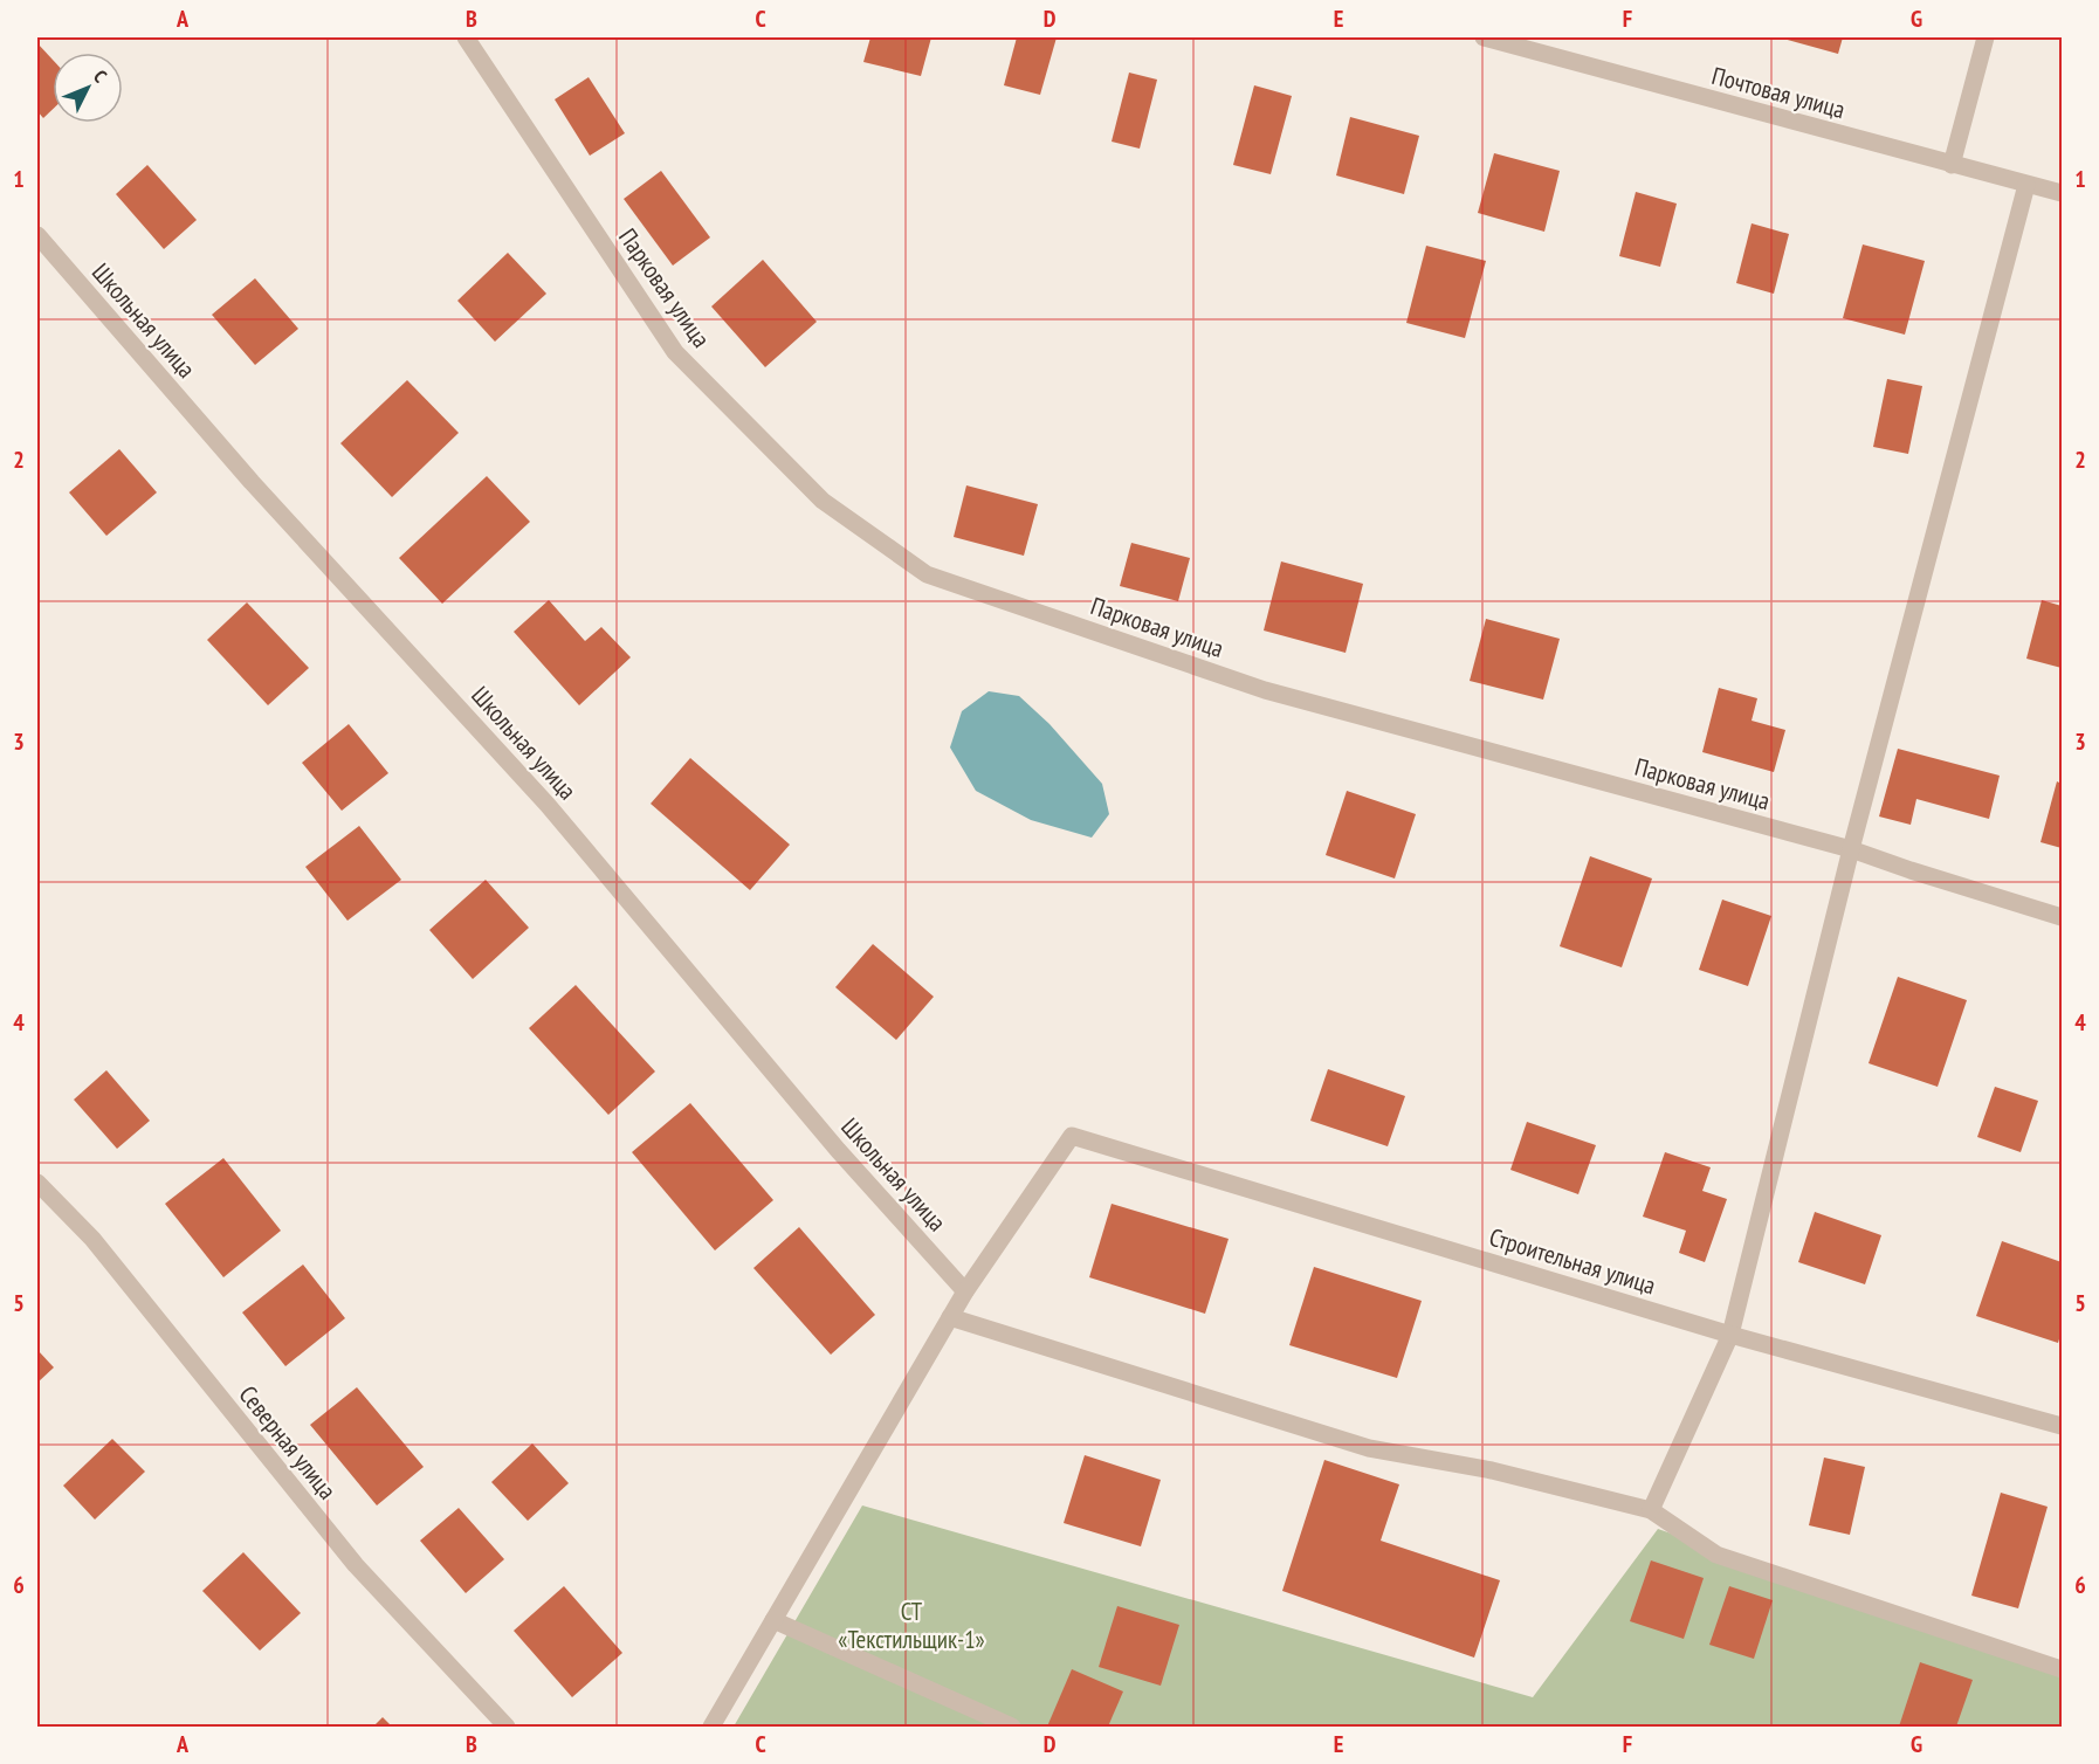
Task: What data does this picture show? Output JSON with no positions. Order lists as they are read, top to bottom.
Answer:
{
  "streets": {
    "street": [
      "Почтовая улица",
      "Парковая улица",
      "Школьная улица",
      "Строительная улица",
      "Северная улица"
    ]
  },
  "crossings": [
    ["Школьная улица", "Строительная улица"]
  ],
  "parks": ["СТ «Текстильщик-1»"],
  "north": "top right",
  "grid": {
    "columns": [
      "A",
      "B",
      "C",
      "D",
      "E",
      "F",
      "G"
    ],
    "rows": [
      "1",
      "2",
      "3",
      "4",
      "5",
      "6"
    ]
  }
}
